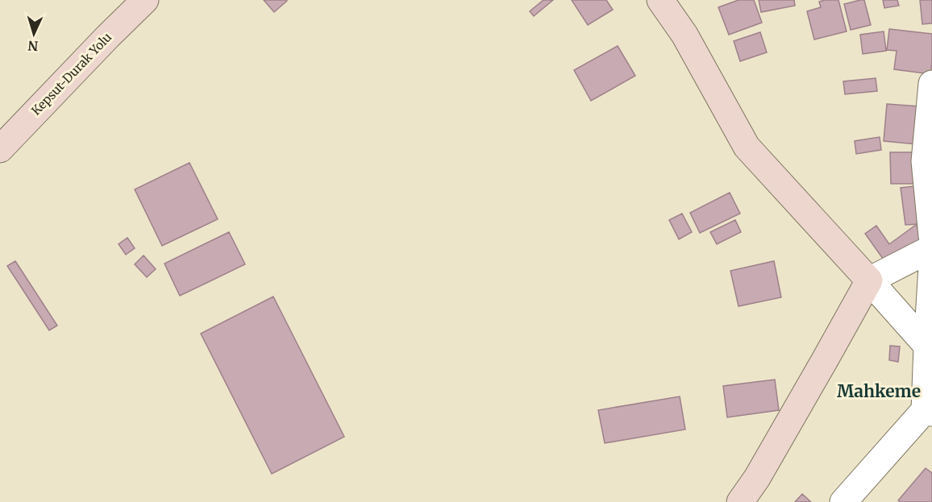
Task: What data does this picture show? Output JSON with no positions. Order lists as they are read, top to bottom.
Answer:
{
  "streets": {
    "street": ["Kepsut-Durak Yolu"]
  },
  "districts": ["Mahkeme"],
  "north": "bottom"
}
